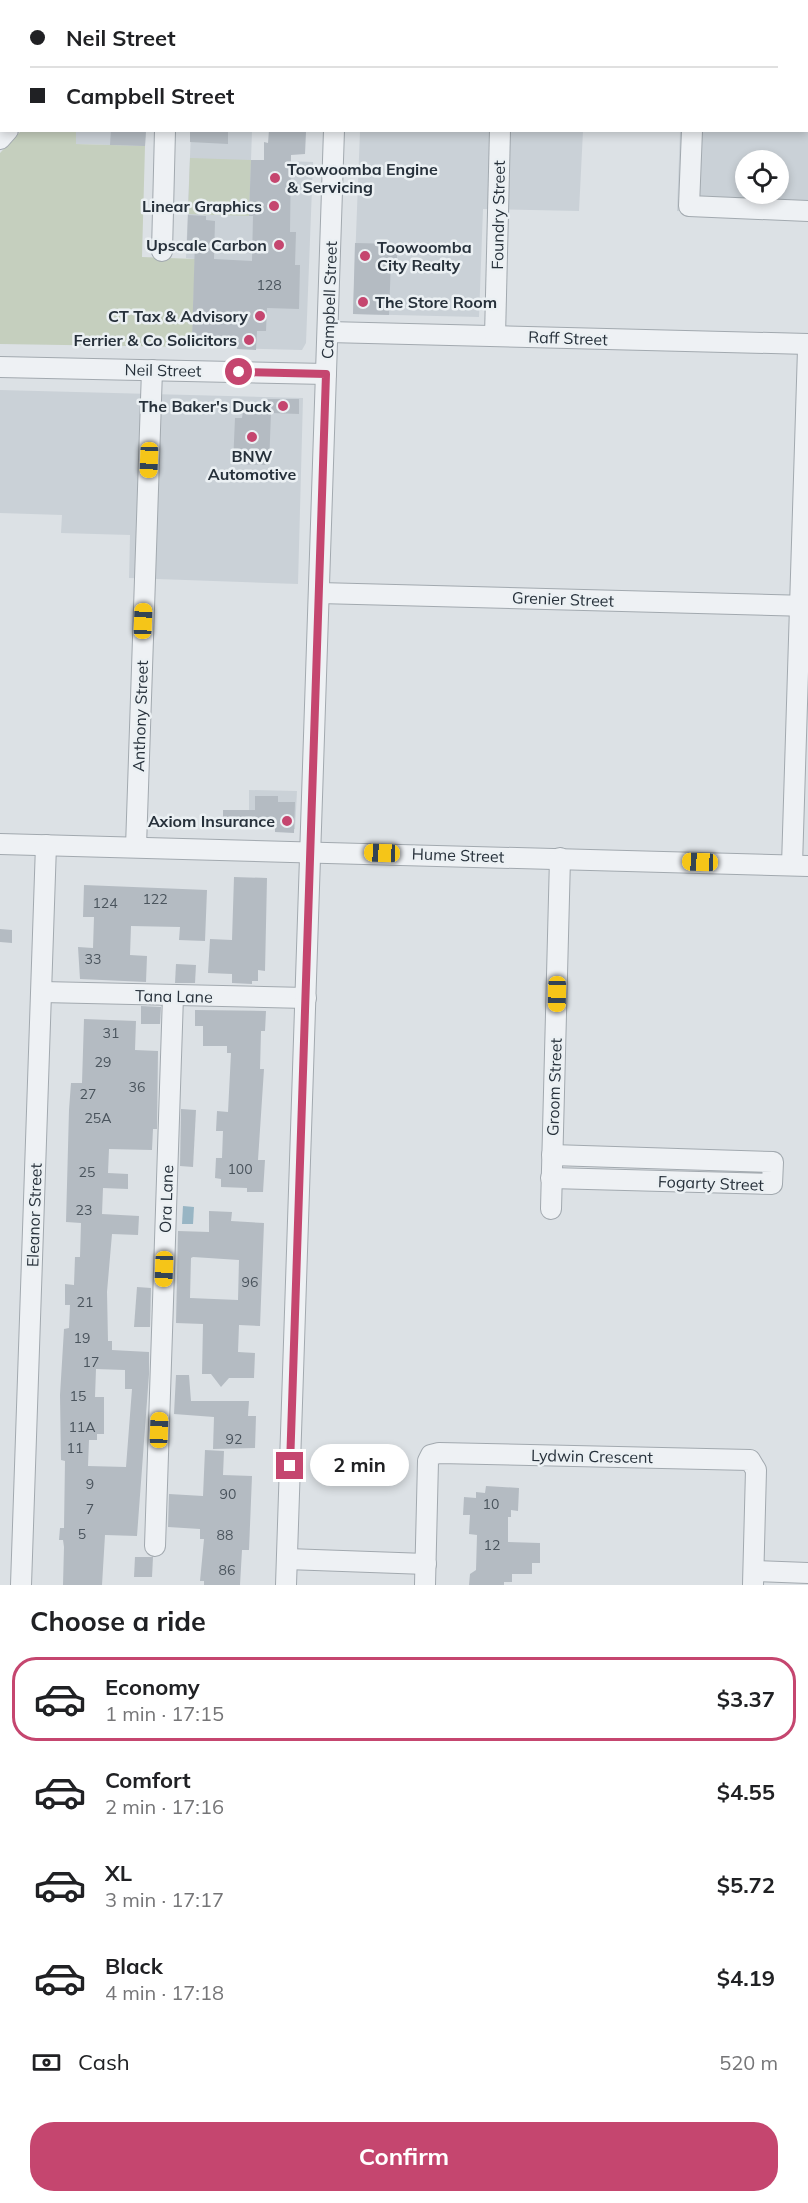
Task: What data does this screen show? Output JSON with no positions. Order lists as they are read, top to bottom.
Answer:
{
  "streets": {
    "street": [
      "Foundry Street",
      "Campbell Street",
      "Raff Street",
      "Neil Street",
      "Grenier Street",
      "Anthony Street",
      "Hume Street",
      "Tana Lane",
      "Groom Street",
      "Fogarty Street",
      "Ora Lane",
      "Eleanor Street",
      "Lydwin Crescent"
    ]
  },
  "crossings": [
    ["Foundry Street", "Raff Street"],
    ["Campbell Street", "Raff Street"],
    ["Campbell Street", "Neil Street"],
    ["Campbell Street", "Grenier Street"],
    ["Campbell Street", "Hume Street"],
    ["Campbell Street", "Tana Lane"],
    ["Neil Street", "Anthony Street"],
    ["Anthony Street", "Hume Street"],
    ["Hume Street", "Groom Street"],
    ["Hume Street", "Eleanor Street"],
    ["Tana Lane", "Ora Lane"],
    ["Tana Lane", "Eleanor Street"],
    ["Groom Street", "Fogarty Street"]
  ],
  "places": [
    "Toowoomba Engine & Servicing",
    "Linear Graphics",
    "Upscale Carbon",
    "Toowoomba City Realty",
    "The Store Room",
    "CT Tax & Advisory",
    "Ferrier & Co Solicitors",
    "The Baker's Duck",
    "BNW Automotive",
    "Axiom Insurance"
  ],
  "house_numbers": [
    "128",
    "122",
    "124",
    "33",
    "31",
    "29",
    "36",
    "27",
    "25A",
    "100",
    "25",
    "23",
    "96",
    "21",
    "19",
    "17",
    "15",
    "11A",
    "92",
    "11",
    "9",
    "90",
    "10",
    "7",
    "5",
    "88",
    "12",
    "86"
  ],
  "page": {
    "banner": ["Neil Street", "Campbell Street"],
    "bubble": "2 min",
    "heading": "Choose a ride",
    "list": [
      {
        "name": "Economy",
        "note": "1 min · 17:15",
        "value": "$3.37"
      },
      {
        "name": "Comfort",
        "note": "2 min · 17:16",
        "value": "$4.55"
      },
      {
        "name": "XL",
        "note": "3 min · 17:17",
        "value": "$5.72"
      },
      {
        "name": "Black",
        "note": "4 min · 17:18",
        "value": "$4.19"
      }
    ],
    "pay": ["Cash", "520 m"],
    "buttons": "Confirm"
  }
}
